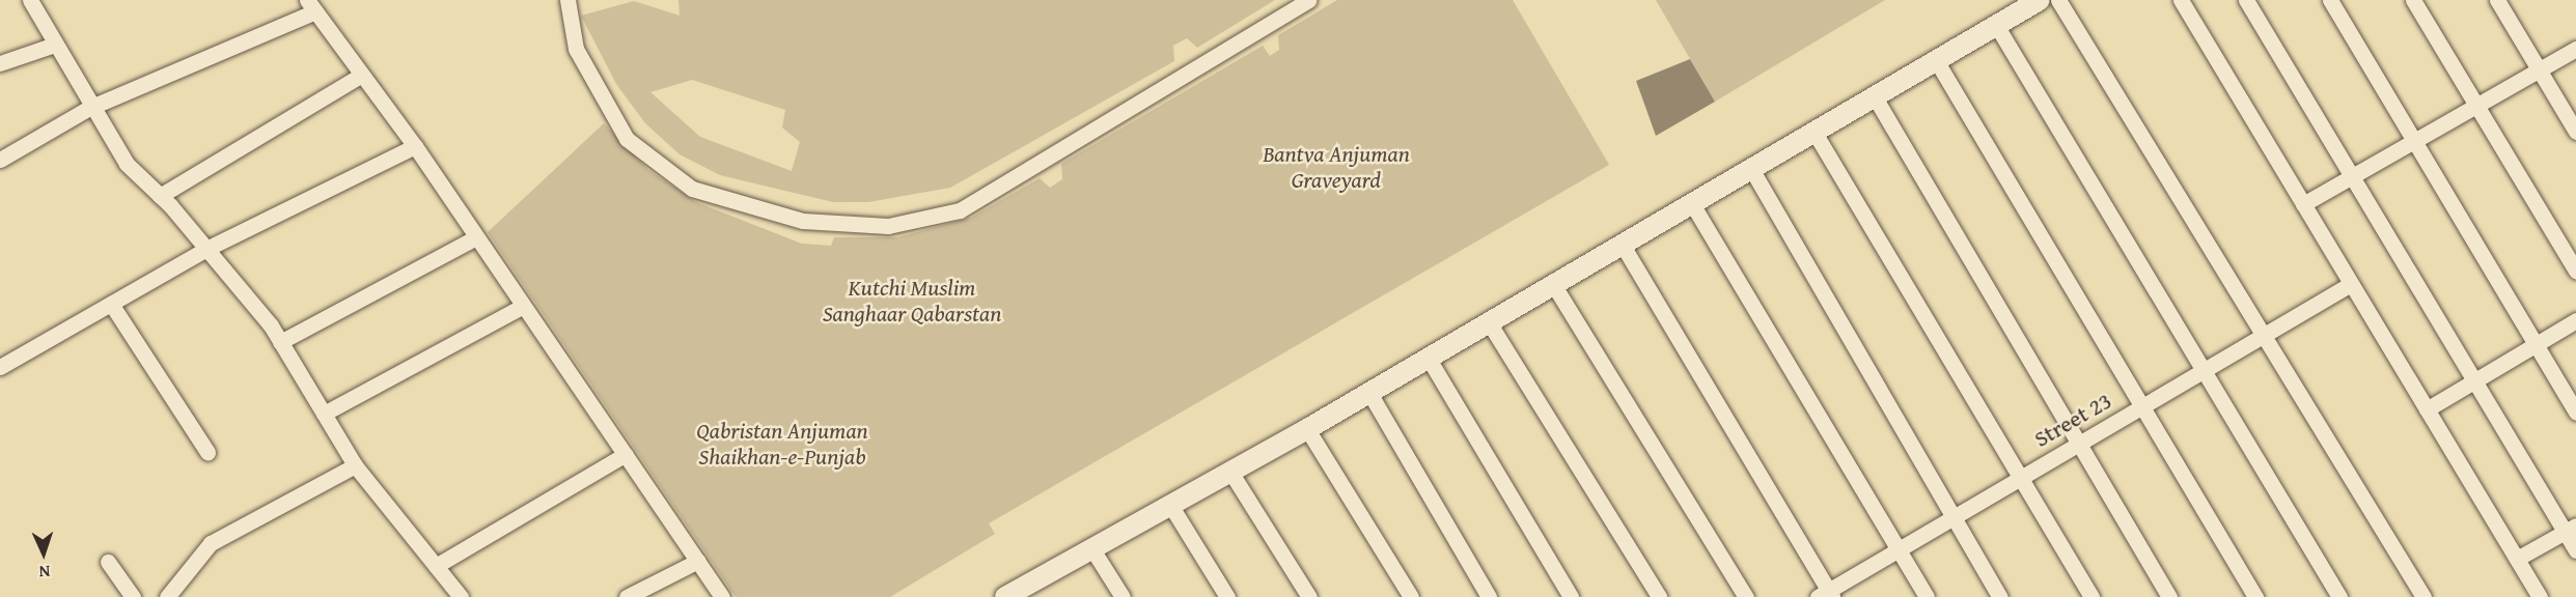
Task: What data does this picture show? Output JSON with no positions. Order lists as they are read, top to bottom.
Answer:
{
  "streets": {
    "street": ["Street 23"]
  },
  "parks": ["Bantva Anjuman Graveyard", "Kutchi Muslim Sanghaar Qabarstan", "Qabristan Anjuman Shaikhan-e-Punjab"],
  "north": "bottom"
}
